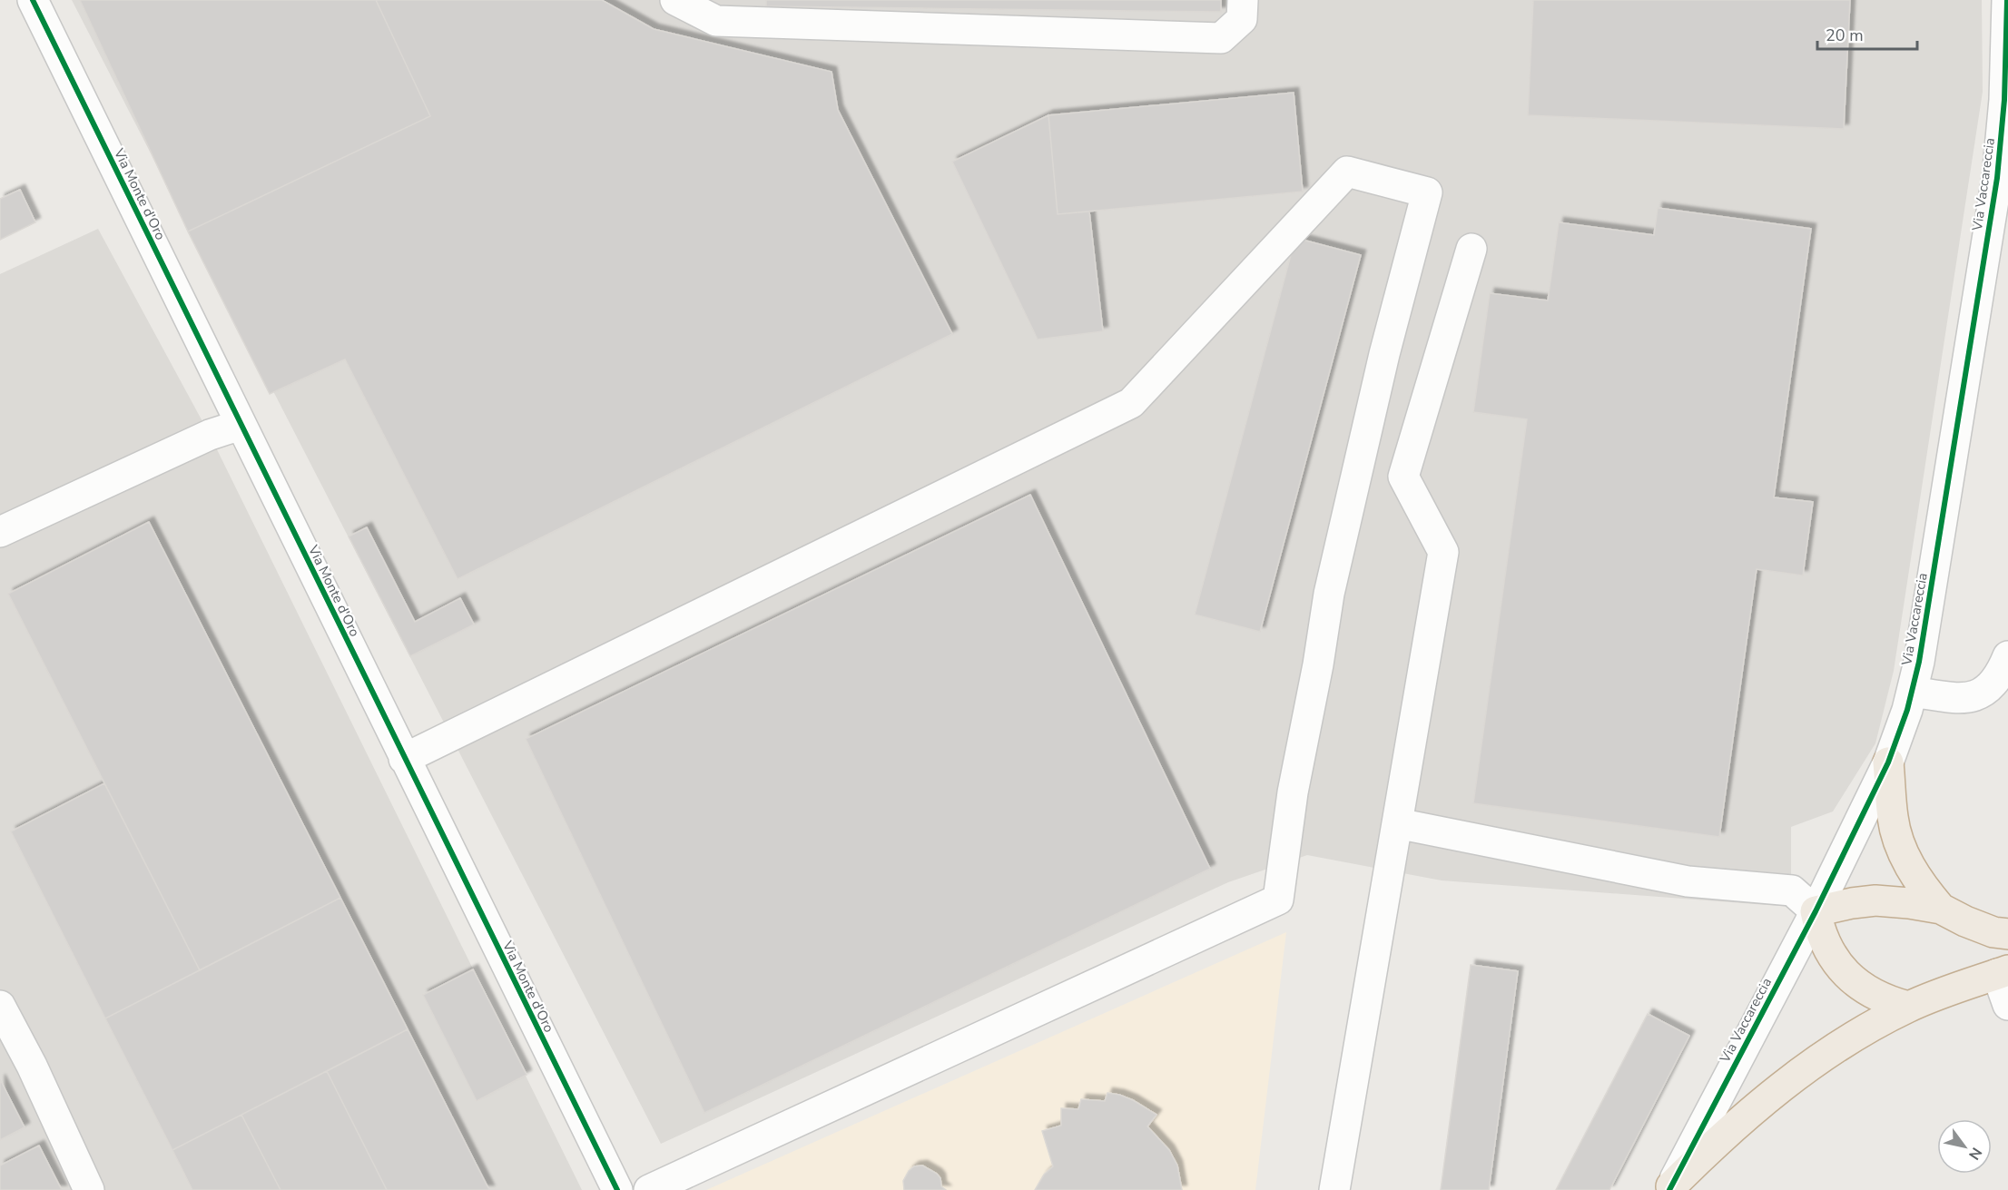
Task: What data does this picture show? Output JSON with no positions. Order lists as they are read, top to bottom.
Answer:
{
  "streets": {
    "street": ["Via Vaccareccia", "Via Monte d'Oro"]
  },
  "scale_bar": "20 m",
  "north": "bottom right"
}
